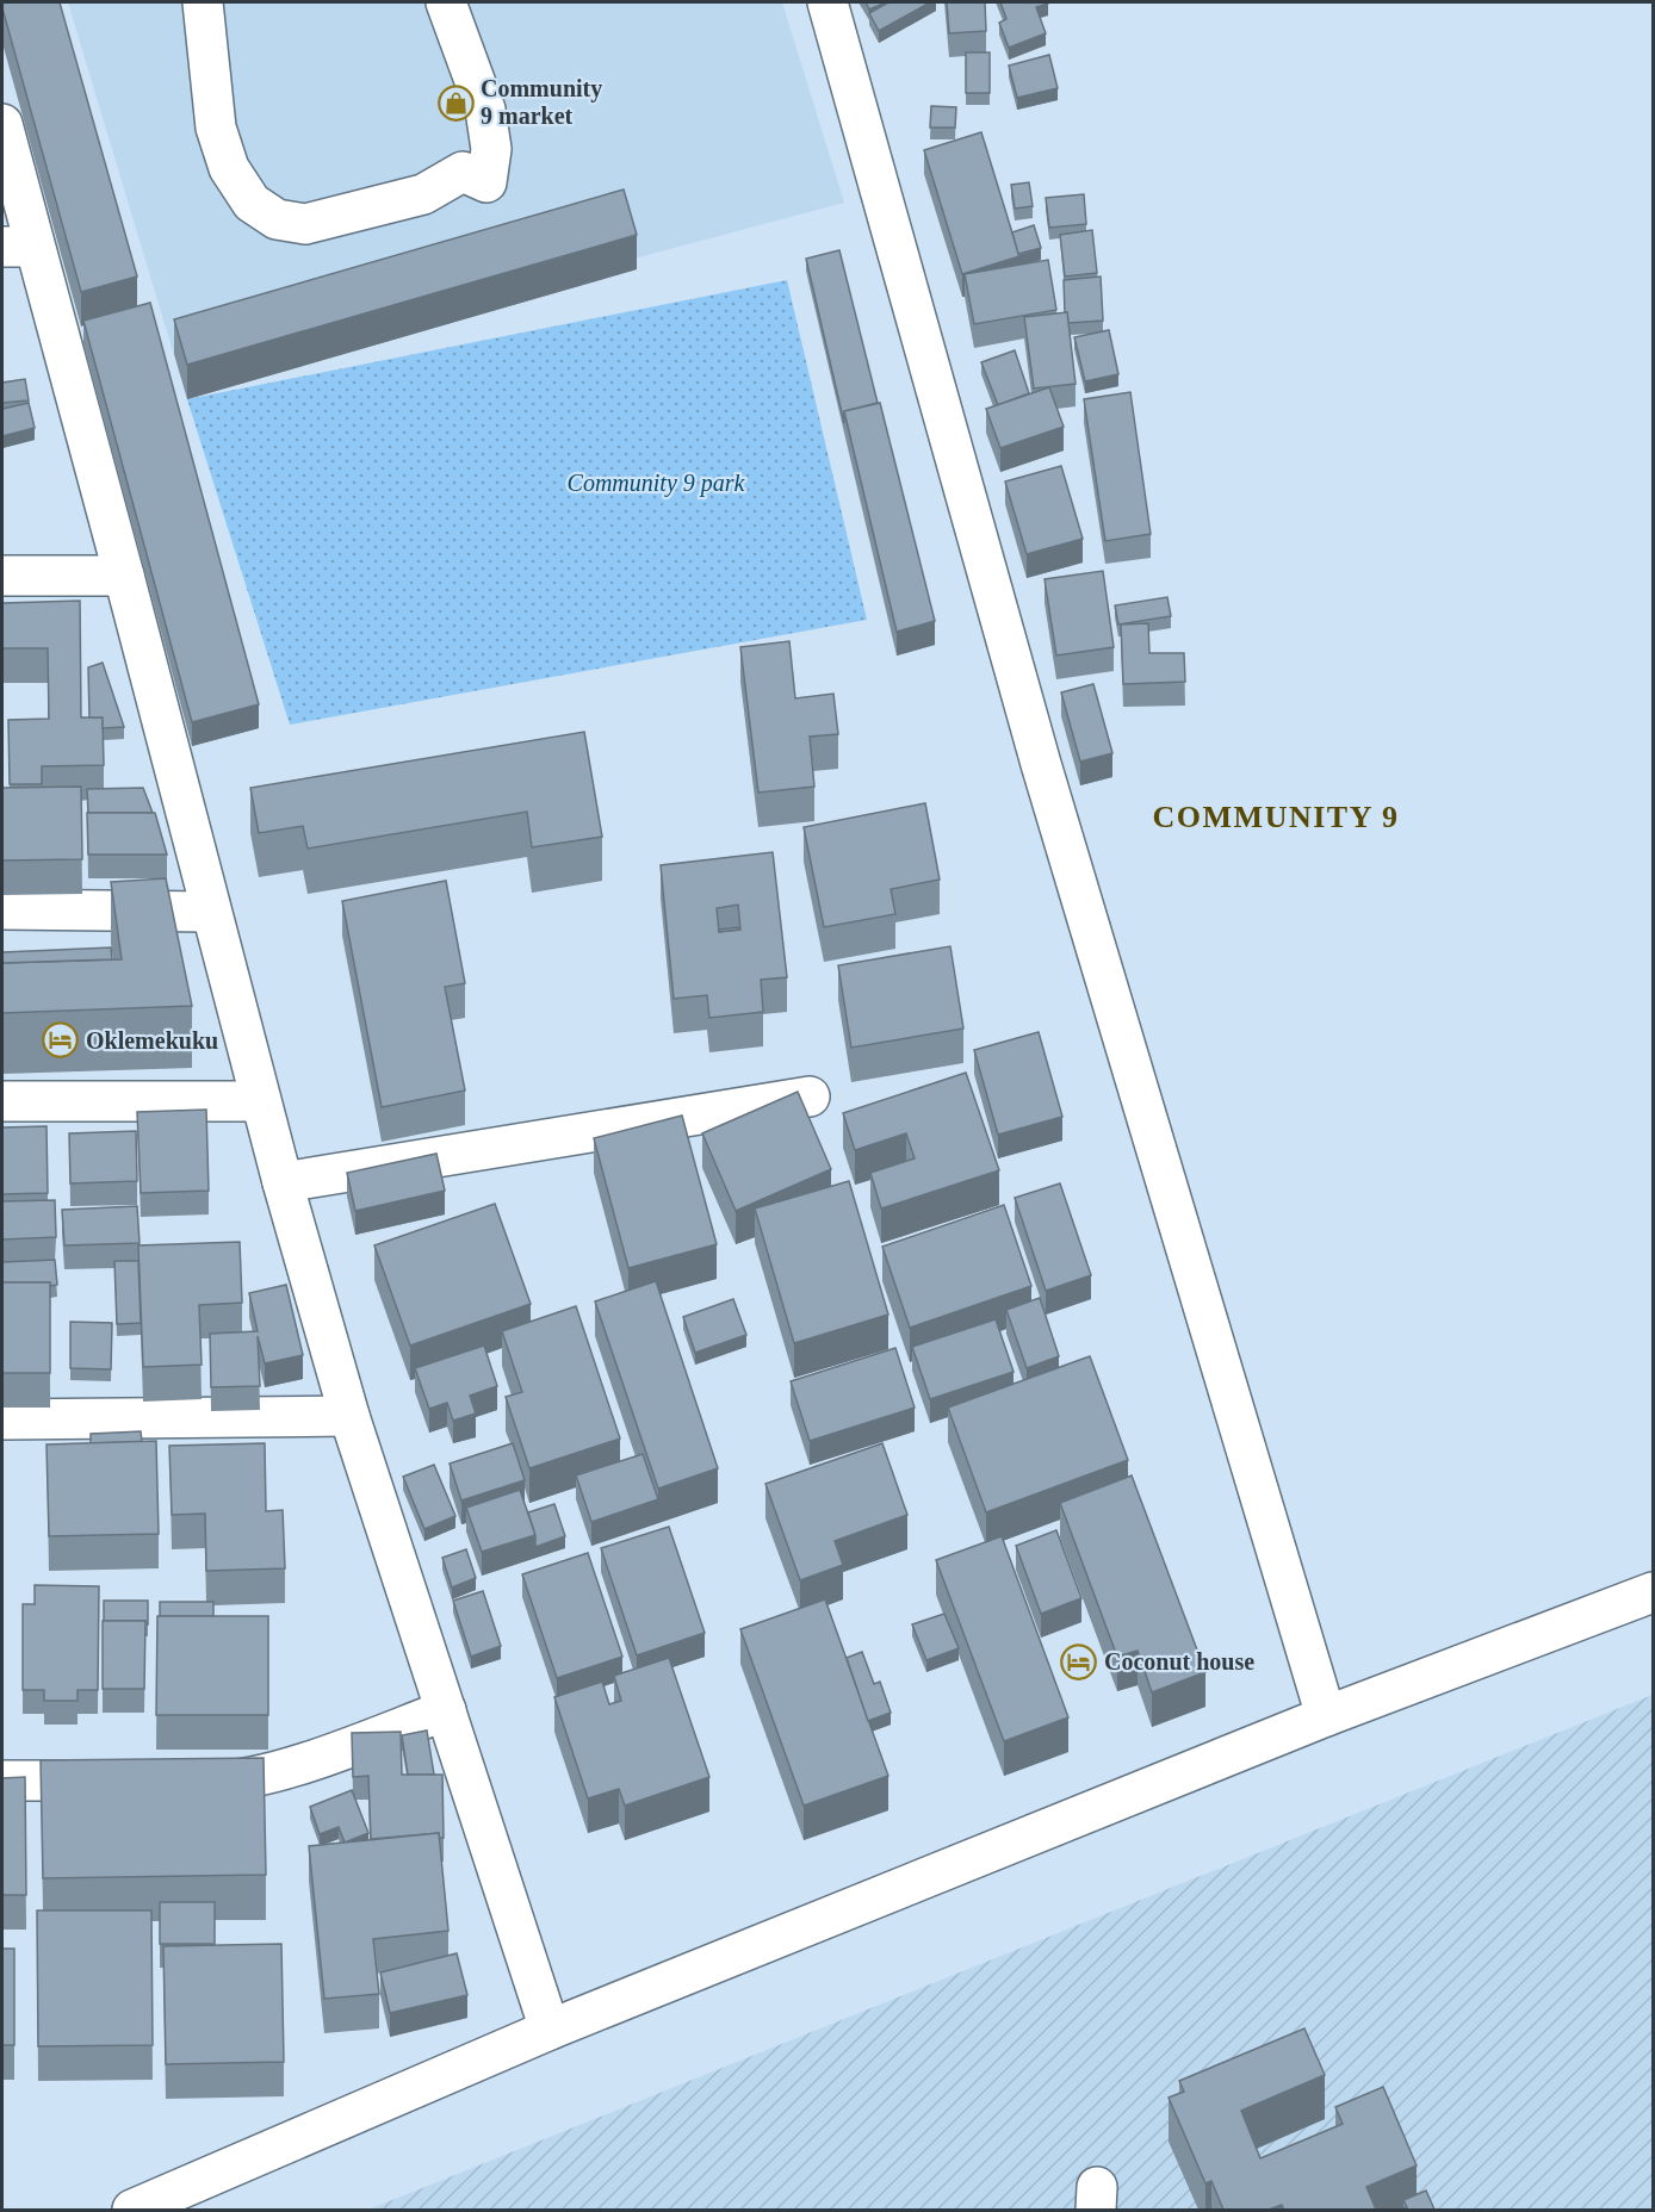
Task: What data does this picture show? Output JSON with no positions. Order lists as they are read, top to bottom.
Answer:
{
  "districts": ["COMMUNITY 9"],
  "parks": ["Community 9 park"],
  "places": {
    "shop": ["Community 9 market"],
    "hotel": ["Oklemekuku", "Coconut house"]
  }
}
